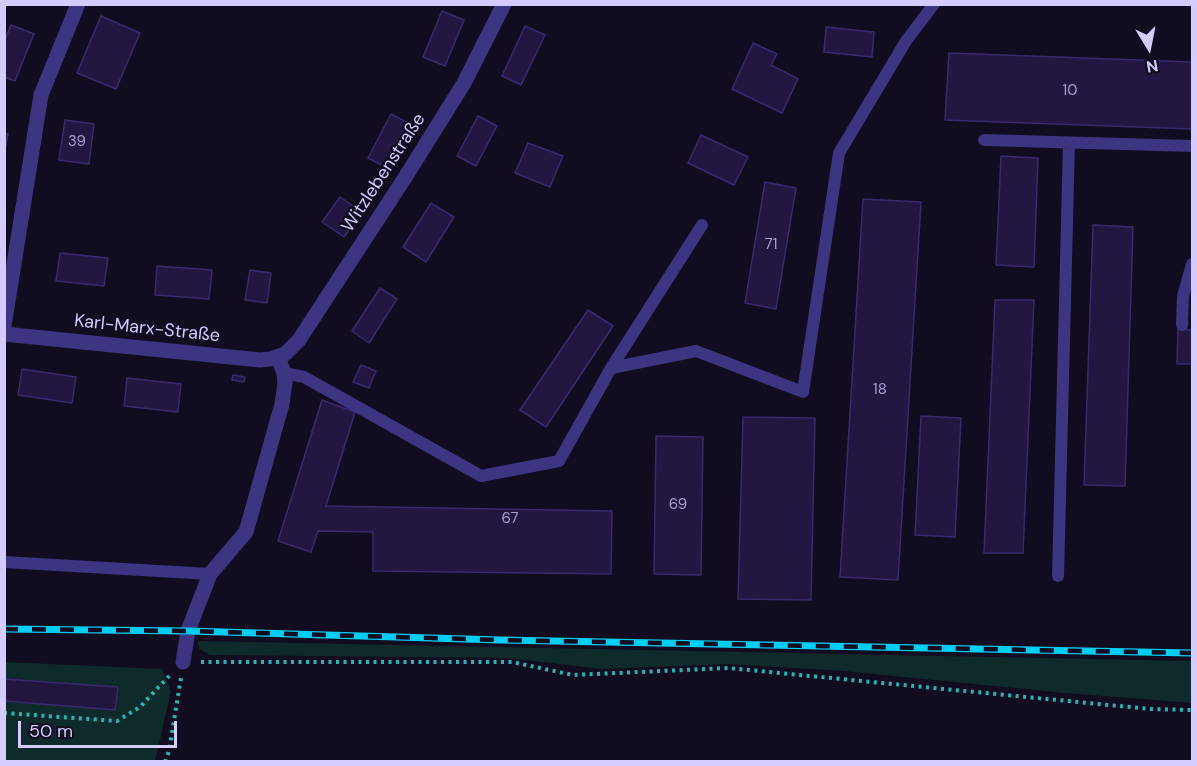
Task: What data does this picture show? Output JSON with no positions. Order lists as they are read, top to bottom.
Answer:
{
  "streets": {
    "street": ["Witzlebenstraße", "Karl-Marx-Straße"]
  },
  "crossings": [
    ["Witzlebenstraße", "Karl-Marx-Straße"]
  ],
  "house_numbers": [
    "10",
    "39",
    "71",
    "18",
    "69",
    "67"
  ],
  "scale_bar": "50 m",
  "north": "bottom"
}
